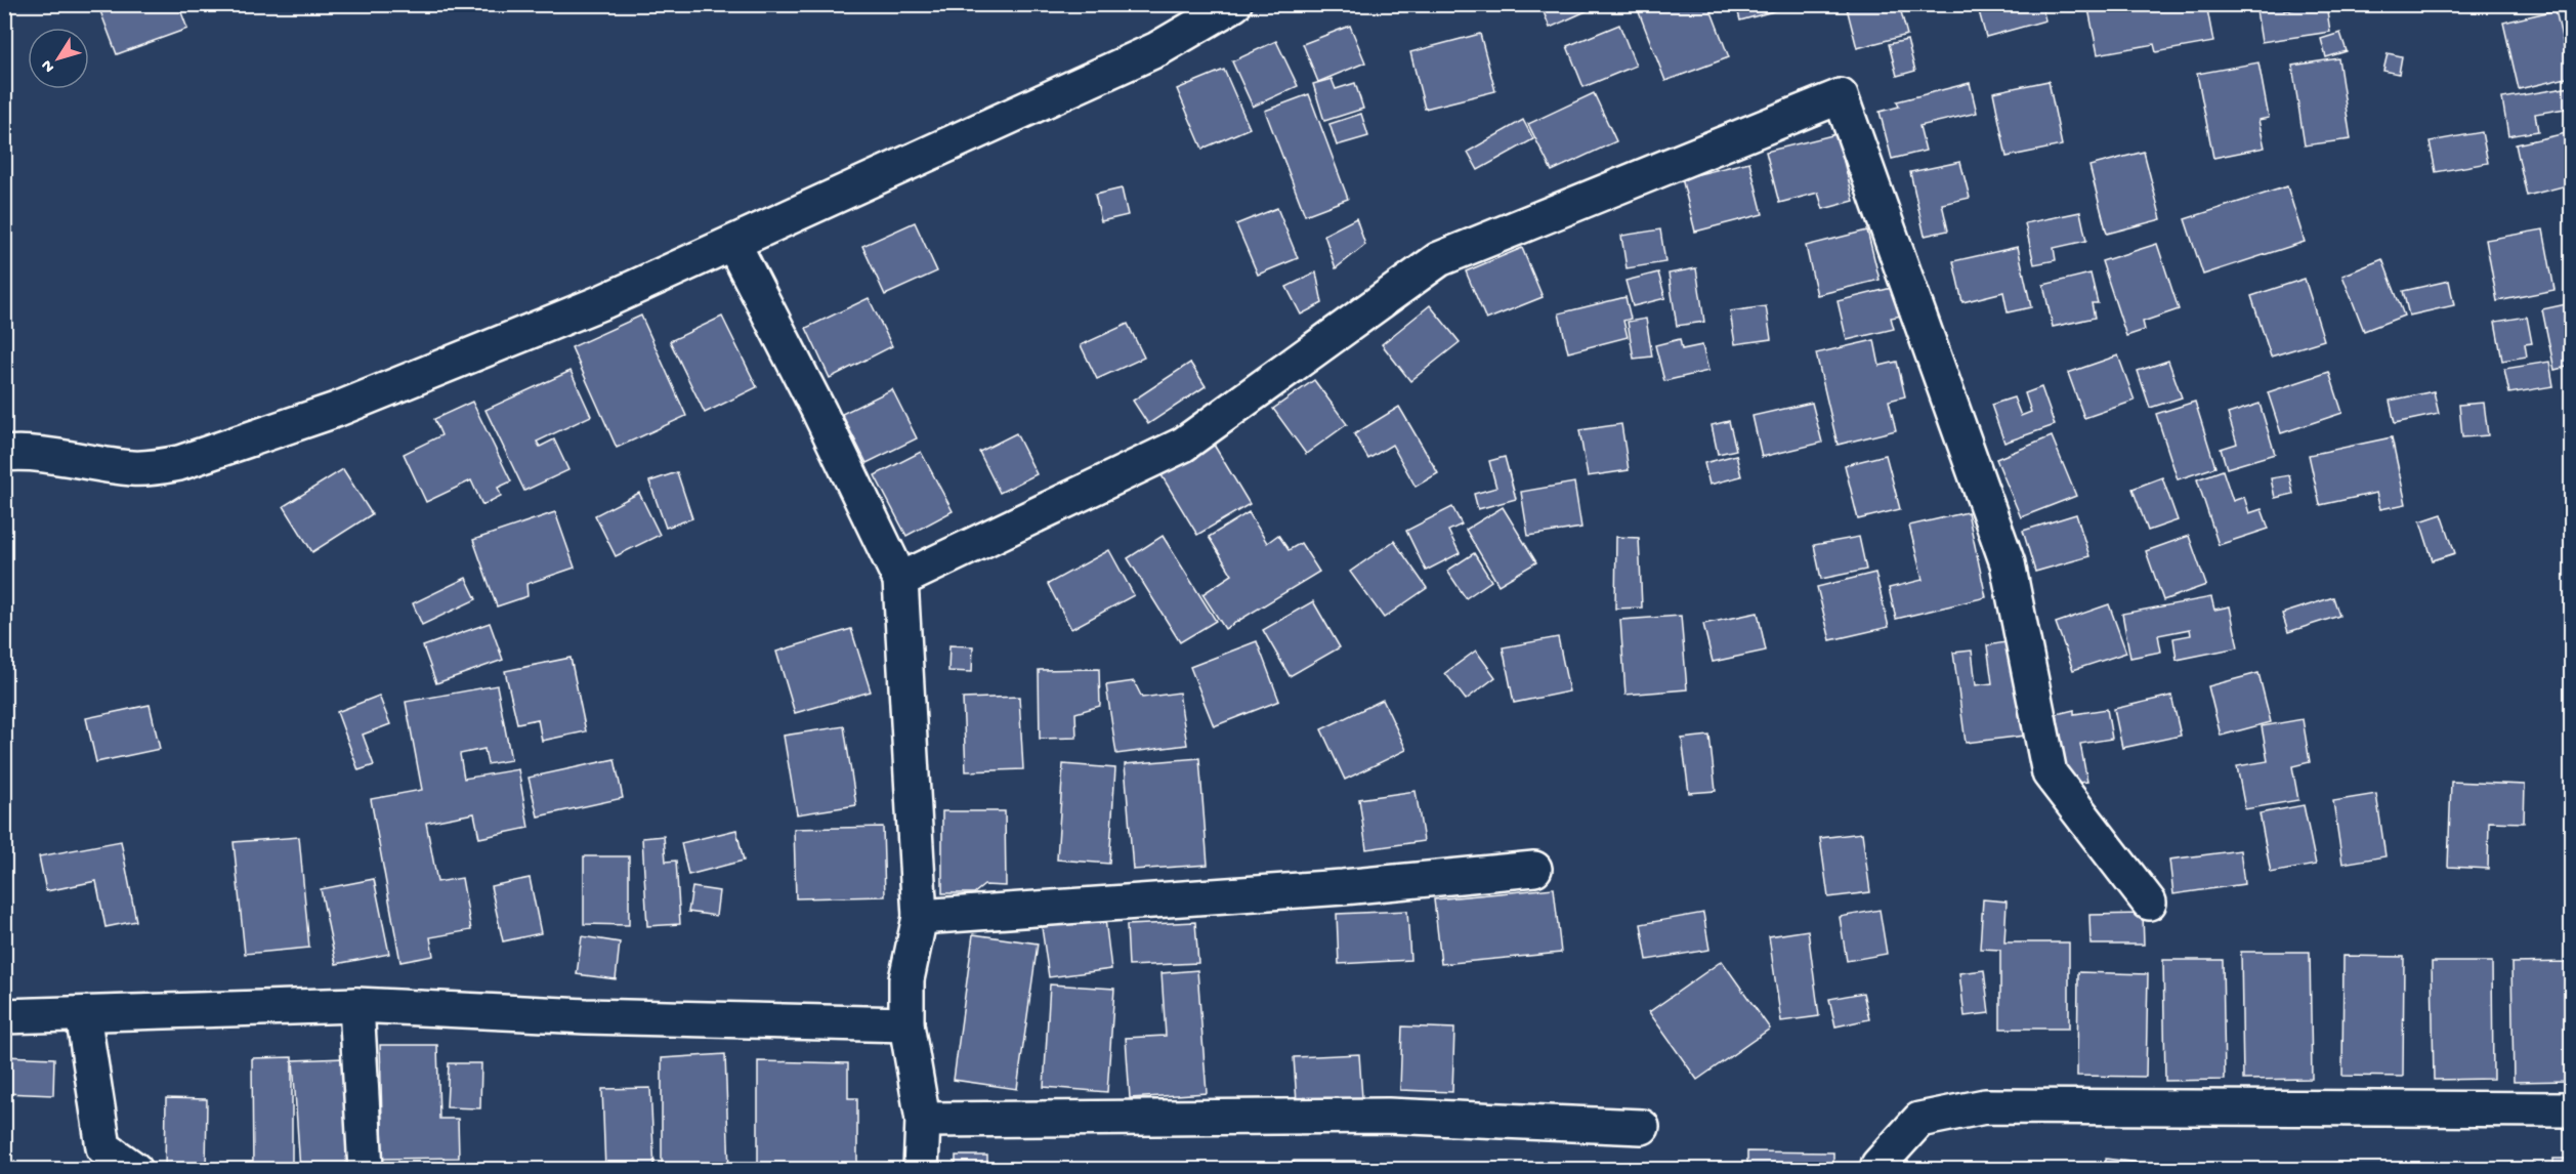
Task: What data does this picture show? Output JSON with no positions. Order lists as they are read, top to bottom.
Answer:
{
  "north": "bottom left"
}
